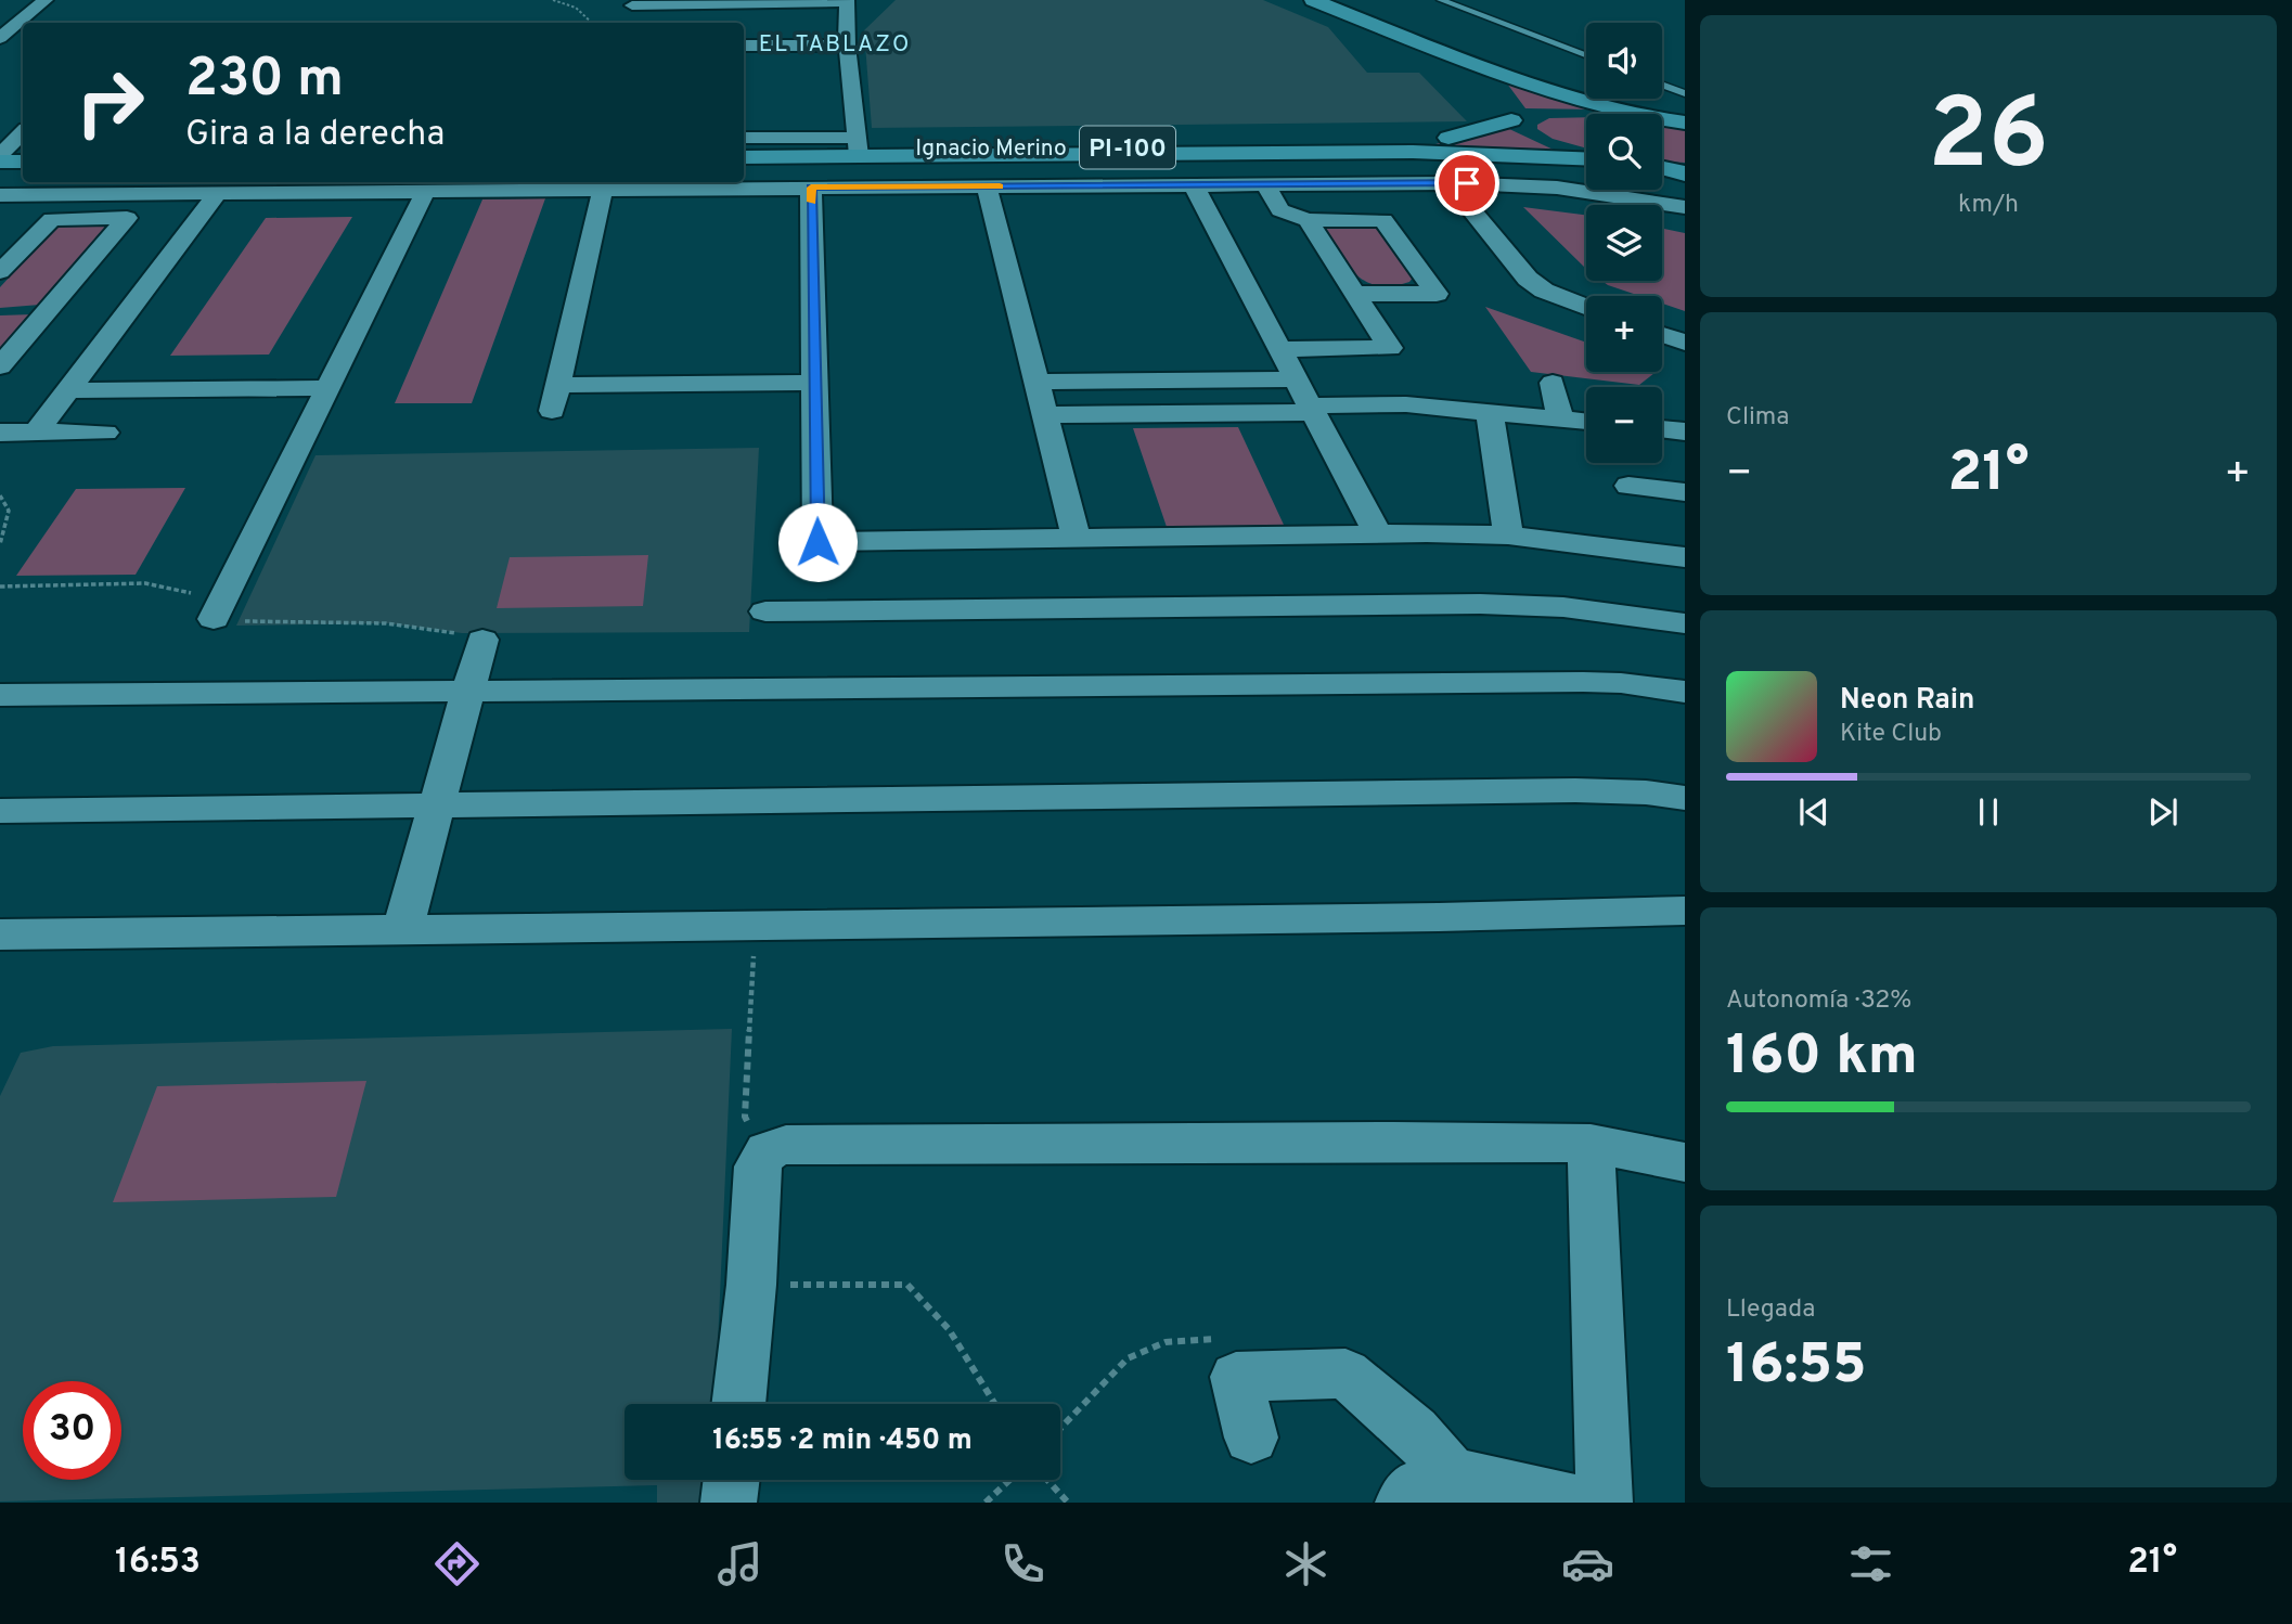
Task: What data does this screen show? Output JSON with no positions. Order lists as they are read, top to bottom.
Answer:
{
  "streets": {
    "main road": ["Ignacio Merino", "PI-100"]
  },
  "crossings": [
    ["Ignacio Merino", "PI-100"]
  ],
  "districts": ["EL TABLAZO"],
  "page": {
    "tile": [
      ["26", "km/h"],
      "Clima",
      ["Autonomía · 32%", "160 km"],
      ["Llegada", "16:55"]
    ],
    "map_buttons": ["+", "−"],
    "turn": ["230 m", "Gira a la derecha"],
    "heat": ["−", "21°", "+"],
    "song": ["Neon Rain", "Kite Club"],
    "limit": "30",
    "trip": "16:55 · 2 min · 450 m",
    "tabs": ["16:53", "21°"]
  }
}
